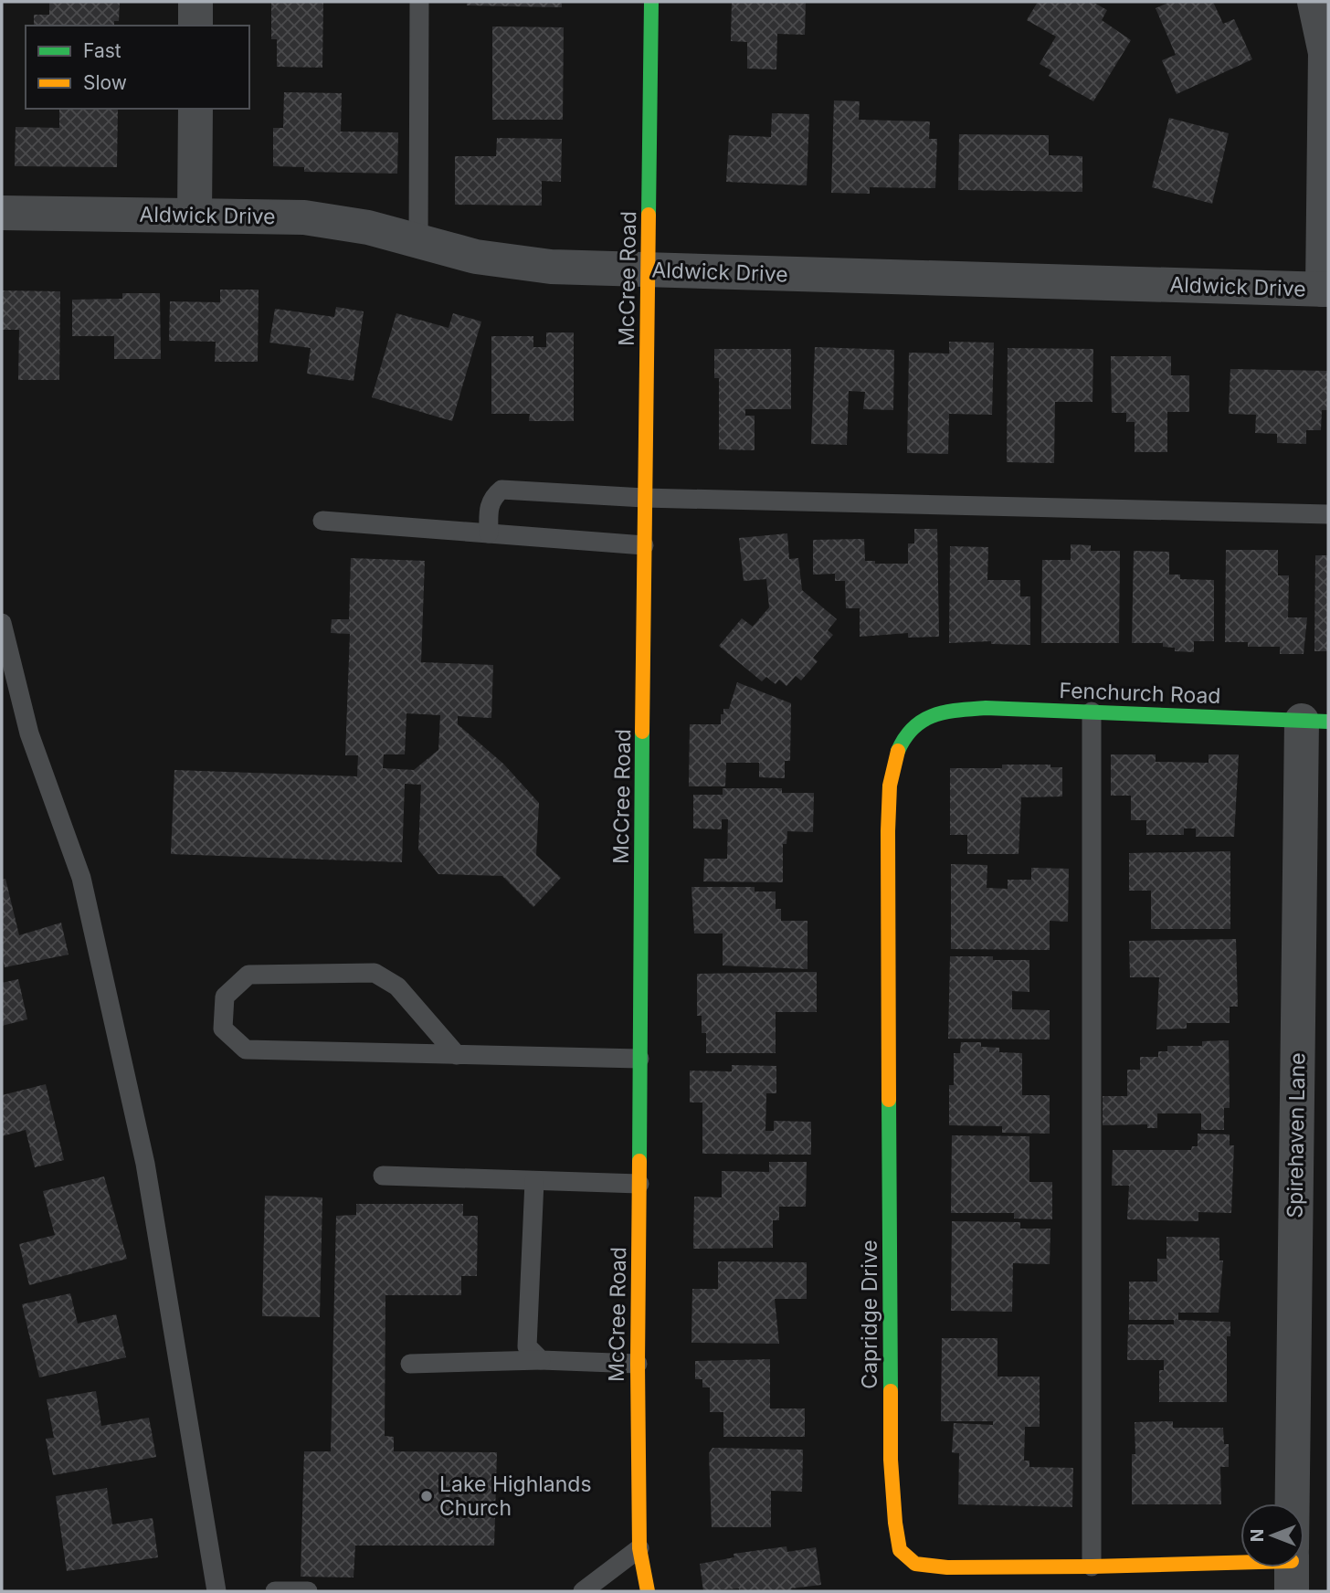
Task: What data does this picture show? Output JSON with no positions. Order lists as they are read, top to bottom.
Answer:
{
  "streets": {
    "street": [
      "Aldwick Drive",
      "McCree Road",
      "Fenchurch Road",
      "Spirehaven Lane",
      "Capridge Drive"
    ]
  },
  "crossings": [
    ["Aldwick Drive", "McCree Road"],
    ["Fenchurch Road", "Spirehaven Lane"],
    ["Fenchurch Road", "Capridge Drive"]
  ],
  "places": ["Lake Highlands Church"],
  "legend": ["Fast", "Slow"],
  "north": "left"
}
